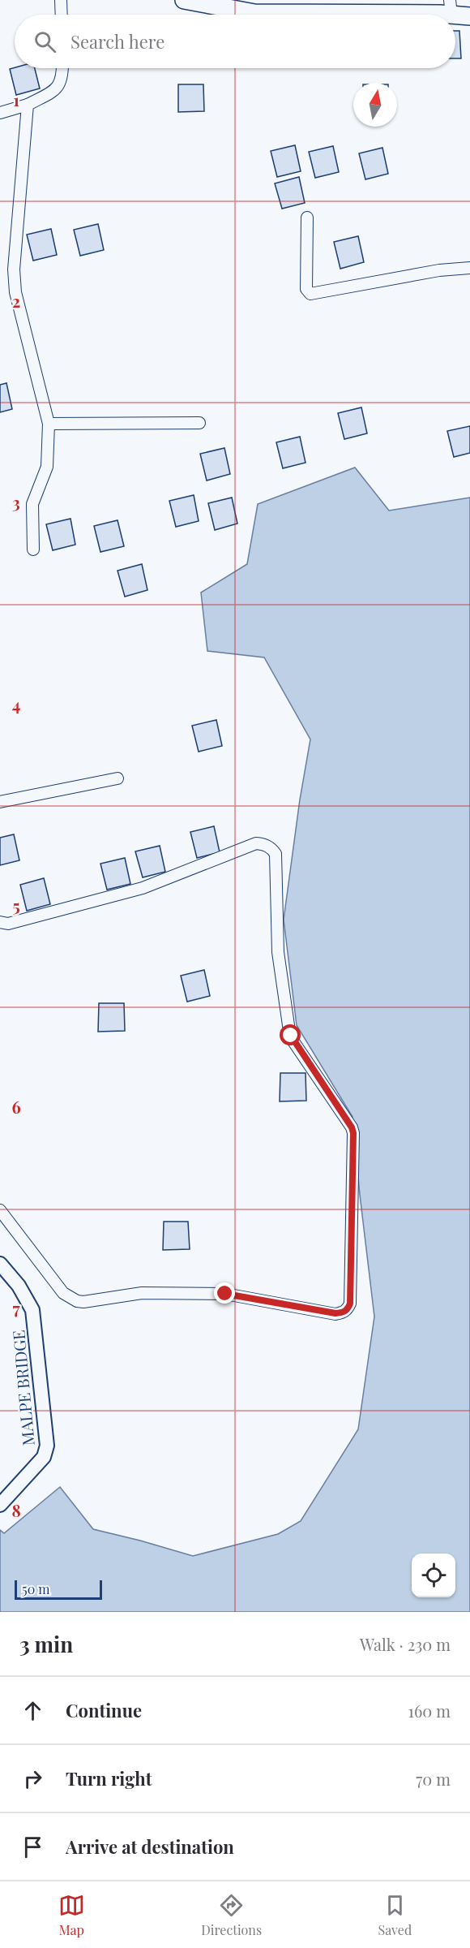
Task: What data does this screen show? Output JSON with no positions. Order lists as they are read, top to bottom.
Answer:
{
  "streets": {
    "street": ["MALPE BRIDGE"]
  },
  "scale_bar": "50 m",
  "north": "top",
  "page": {
    "search": "Search here",
    "scale": "50 m",
    "heading": ["3 min", "Walk · 230 m"],
    "list": [
      ["Continue", "160 m"],
      ["Turn right", "70 m"],
      "Arrive at destination"
    ],
    "nav": ["Map", "Directions", "Saved"]
  },
  "grid": {
    "rows": [
      "1",
      "2",
      "3",
      "4",
      "5",
      "6",
      "7",
      "8"
    ]
  }
}
